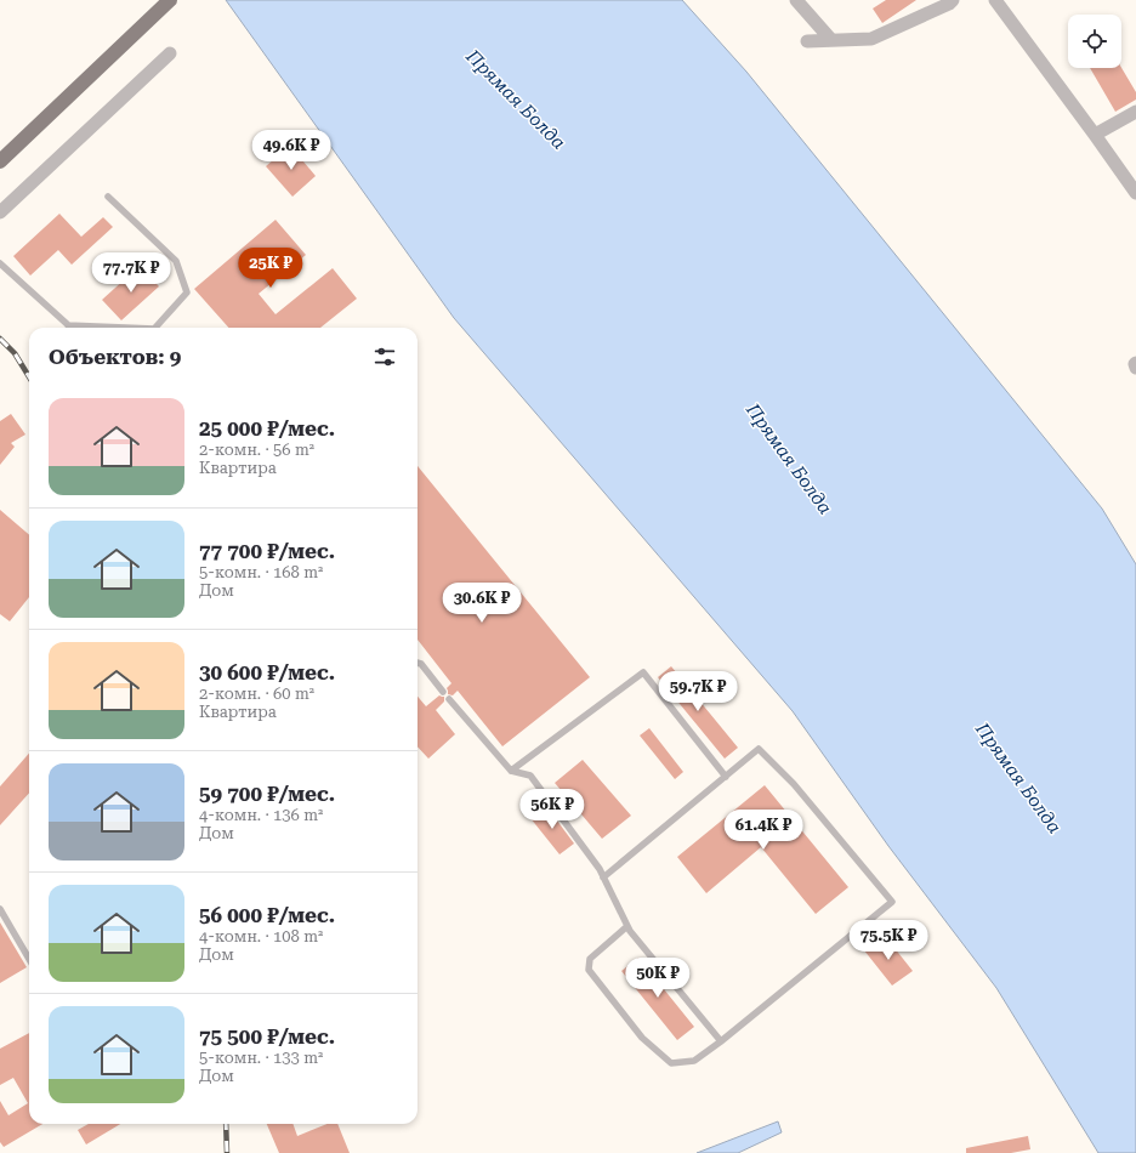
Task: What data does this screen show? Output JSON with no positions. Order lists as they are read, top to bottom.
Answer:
{
  "water": ["Прямая Болда"],
  "page": {
    "price": [
      "49.6K ₽",
      "25K ₽",
      "77.7K ₽",
      "30.6K ₽",
      "59.7K ₽",
      "56K ₽",
      "61.4K ₽",
      "75.5K ₽",
      "50K ₽"
    ],
    "heading": "Объектов: 9",
    "list": [
      {
        "name": "25 000 ₽/мес.",
        "note": "2-комн. · 56 m² · Квартира"
      },
      {
        "name": "77 700 ₽/мес.",
        "note": "5-комн. · 168 m² · Дом"
      },
      {
        "name": "30 600 ₽/мес.",
        "note": "2-комн. · 60 m² · Квартира"
      },
      {
        "name": "59 700 ₽/мес.",
        "note": "4-комн. · 136 m² · Дом"
      },
      {
        "name": "56 000 ₽/мес.",
        "note": "4-комн. · 108 m² · Дом"
      },
      {
        "name": "75 500 ₽/мес.",
        "note": "5-комн. · 133 m² · Дом"
      }
    ]
  }
}
